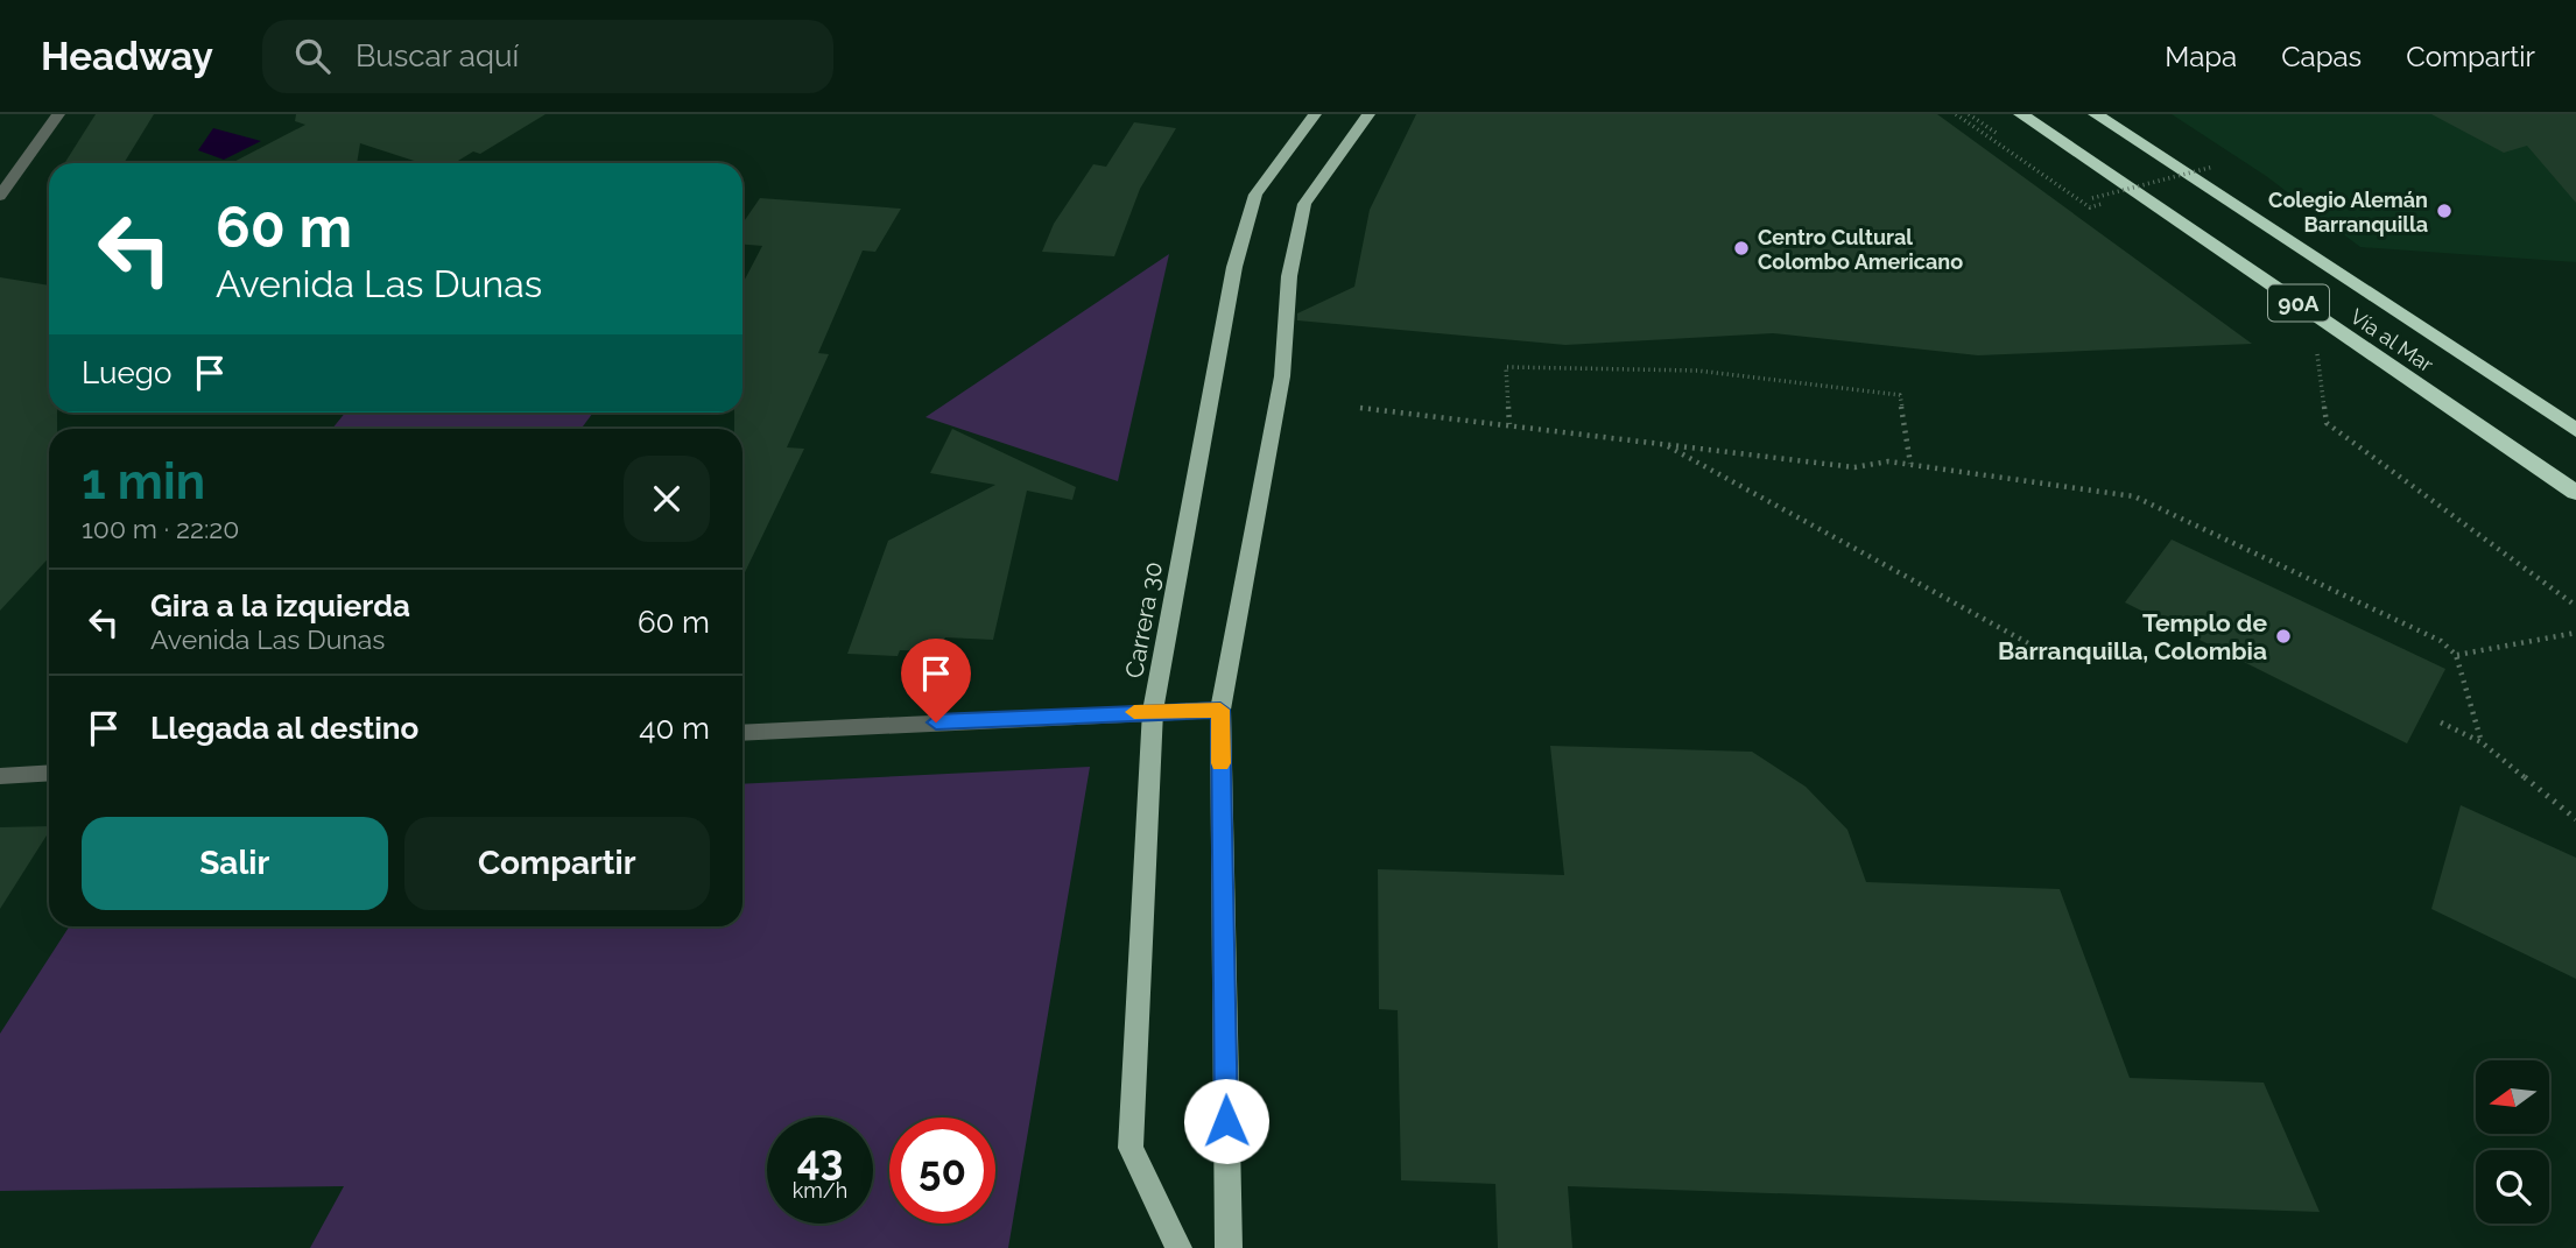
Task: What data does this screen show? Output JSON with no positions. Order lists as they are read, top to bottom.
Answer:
{
  "streets": {
    "highway": ["90A", "Vía al Mar"],
    "main road": ["Carrera 30"]
  },
  "places": ["Colegio Alemán Barranquilla", "Centro Cultural Colombo Americano", "Templo de Barranquilla, Colombia"],
  "north": "left",
  "page": {
    "header": "Headway",
    "search": "Buscar aquí",
    "nav": ["Mapa", "Capas", "Compartir"],
    "turn": ["60 m", "Avenida Las Dunas"],
    "then": "Luego",
    "heading": ["1 min", "100 m · 22:20"],
    "list": [
      {
        "name": "Gira a la izquierda",
        "note": "Avenida Las Dunas",
        "value": "60 m"
      },
      {
        "name": "Llegada al destino",
        "value": "40 m"
      }
    ],
    "buttons": ["Salir", "Compartir"],
    "speed": "43 km/h",
    "limit": "50"
  }
}
